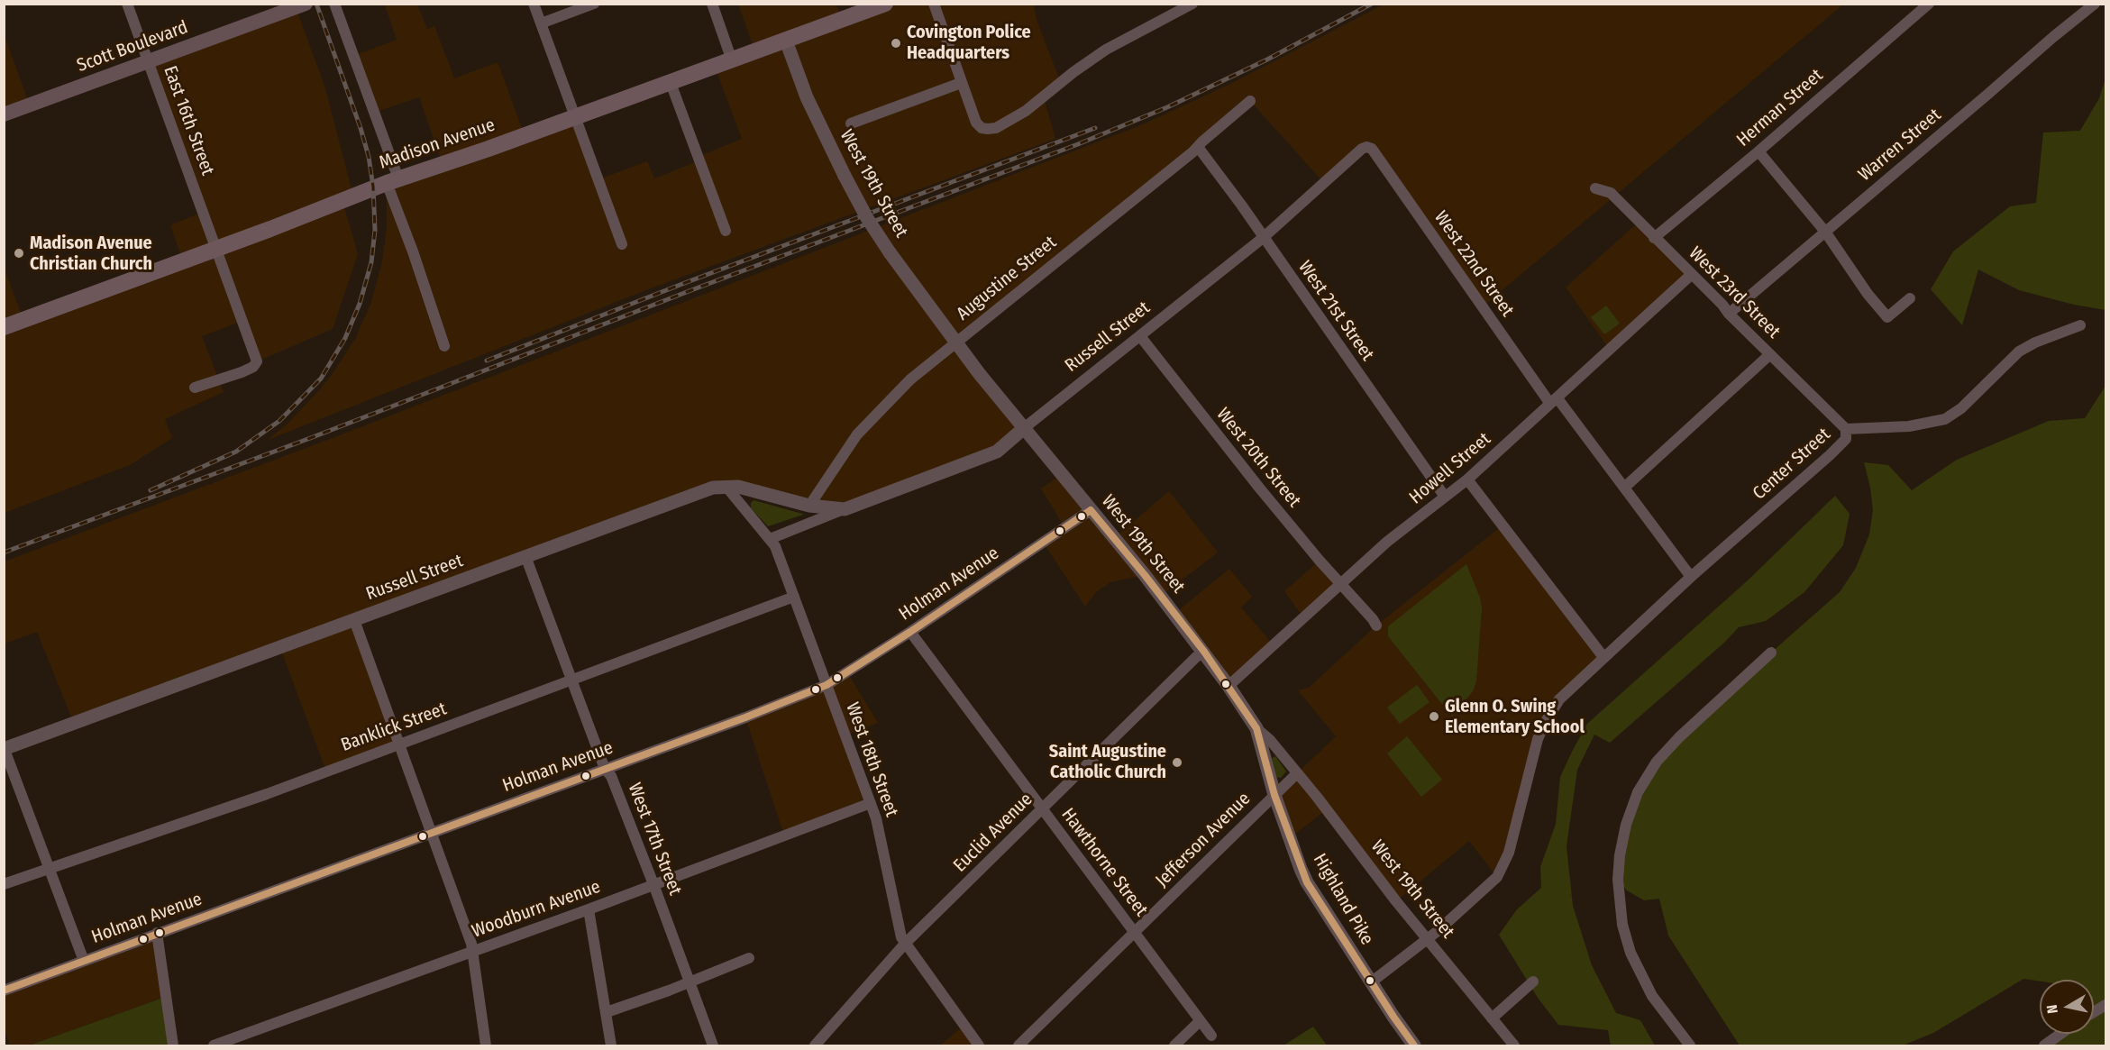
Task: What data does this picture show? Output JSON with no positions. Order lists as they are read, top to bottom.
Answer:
{
  "streets": {
    "main road": ["Scott Boulevard", "Madison Avenue"],
    "street": [
      "Herman Street",
      "East 16th Street",
      "Warren Street",
      "West 19th Street",
      "West 22nd Street",
      "Augustine Street",
      "West 23rd Street",
      "West 21st Street",
      "Russell Street",
      "West 20th Street",
      "Center Street",
      "Howell Street",
      "Holman Avenue",
      "Banklick Street",
      "West 18th Street",
      "Euclid Avenue",
      "West 17th Street",
      "Jefferson Avenue",
      "Hawthorne Street",
      "Highland Pike",
      "Woodburn Avenue"
    ]
  },
  "crossings": [
    ["Scott Boulevard", "East 16th Street"],
    ["Herman Street", "West 23rd Street"],
    ["East 16th Street", "Madison Avenue"],
    ["Madison Avenue", "West 19th Street"],
    ["Warren Street", "West 23rd Street"],
    ["West 19th Street", "Augustine Street"],
    ["West 19th Street", "Russell Street"],
    ["West 19th Street", "Center Street"],
    ["West 19th Street", "Howell Street"],
    ["West 19th Street", "Holman Avenue"],
    ["West 19th Street", "Euclid Avenue"],
    ["West 19th Street", "Jefferson Avenue"],
    ["West 19th Street", "Highland Pike"],
    ["West 22nd Street", "Russell Street"],
    ["West 22nd Street", "Center Street"],
    ["West 22nd Street", "Howell Street"],
    ["Augustine Street", "West 21st Street"],
    ["Augustine Street", "Russell Street"],
    ["West 23rd Street", "Center Street"],
    ["West 23rd Street", "Howell Street"],
    ["West 21st Street", "Russell Street"],
    ["West 21st Street", "Howell Street"],
    ["Russell Street", "West 20th Street"],
    ["Russell Street", "West 18th Street"],
    ["Russell Street", "West 17th Street"],
    ["West 20th Street", "Howell Street"],
    ["Center Street", "Highland Pike"],
    ["Holman Avenue", "West 18th Street"],
    ["Holman Avenue", "West 17th Street"],
    ["Holman Avenue", "Hawthorne Street"],
    ["Banklick Street", "West 18th Street"],
    ["Banklick Street", "West 17th Street"],
    ["West 18th Street", "Euclid Avenue"],
    ["West 18th Street", "Woodburn Avenue"],
    ["Euclid Avenue", "Hawthorne Street"],
    ["West 17th Street", "Woodburn Avenue"],
    ["Jefferson Avenue", "Hawthorne Street"],
    ["Jefferson Avenue", "Highland Pike"]
  ],
  "places": [
    "Covington Police Headquarters",
    "Madison Avenue Christian Church",
    "Glenn O. Swing Elementary School",
    "Saint Augustine Catholic Church"
  ],
  "north": "left"
}
